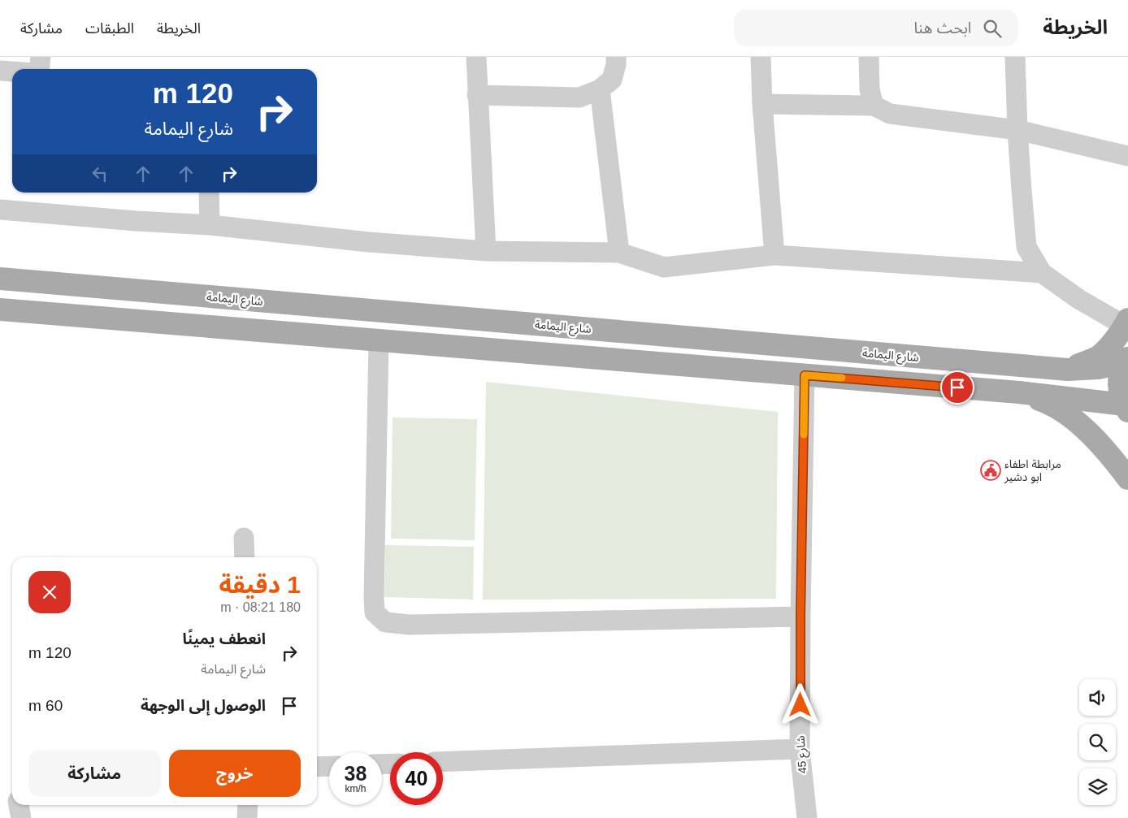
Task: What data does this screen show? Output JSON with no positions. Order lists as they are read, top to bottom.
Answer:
{
  "streets": {
    "main road": ["شارع اليمامة"],
    "street": ["شارع 45"]
  },
  "places": {
    "public building": ["مرابطة اطفاء ابو دشير"]
  },
  "page": {
    "header": "الخريطة",
    "search": "ابحث هنا",
    "nav": ["الخريطة", "الطبقات", "مشاركة"],
    "turn": ["120 m", "شارع اليمامة"],
    "heading": ["1 دقيقة", "180 m · 08:21"],
    "list": [
      {
        "name": "انعطف يمينًا",
        "note": "شارع اليمامة",
        "value": "120 m"
      },
      {
        "name": "الوصول إلى الوجهة",
        "value": "60 m"
      }
    ],
    "buttons": ["خروج", "مشاركة"],
    "speed": "38 km/h",
    "limit": "40"
  }
}
